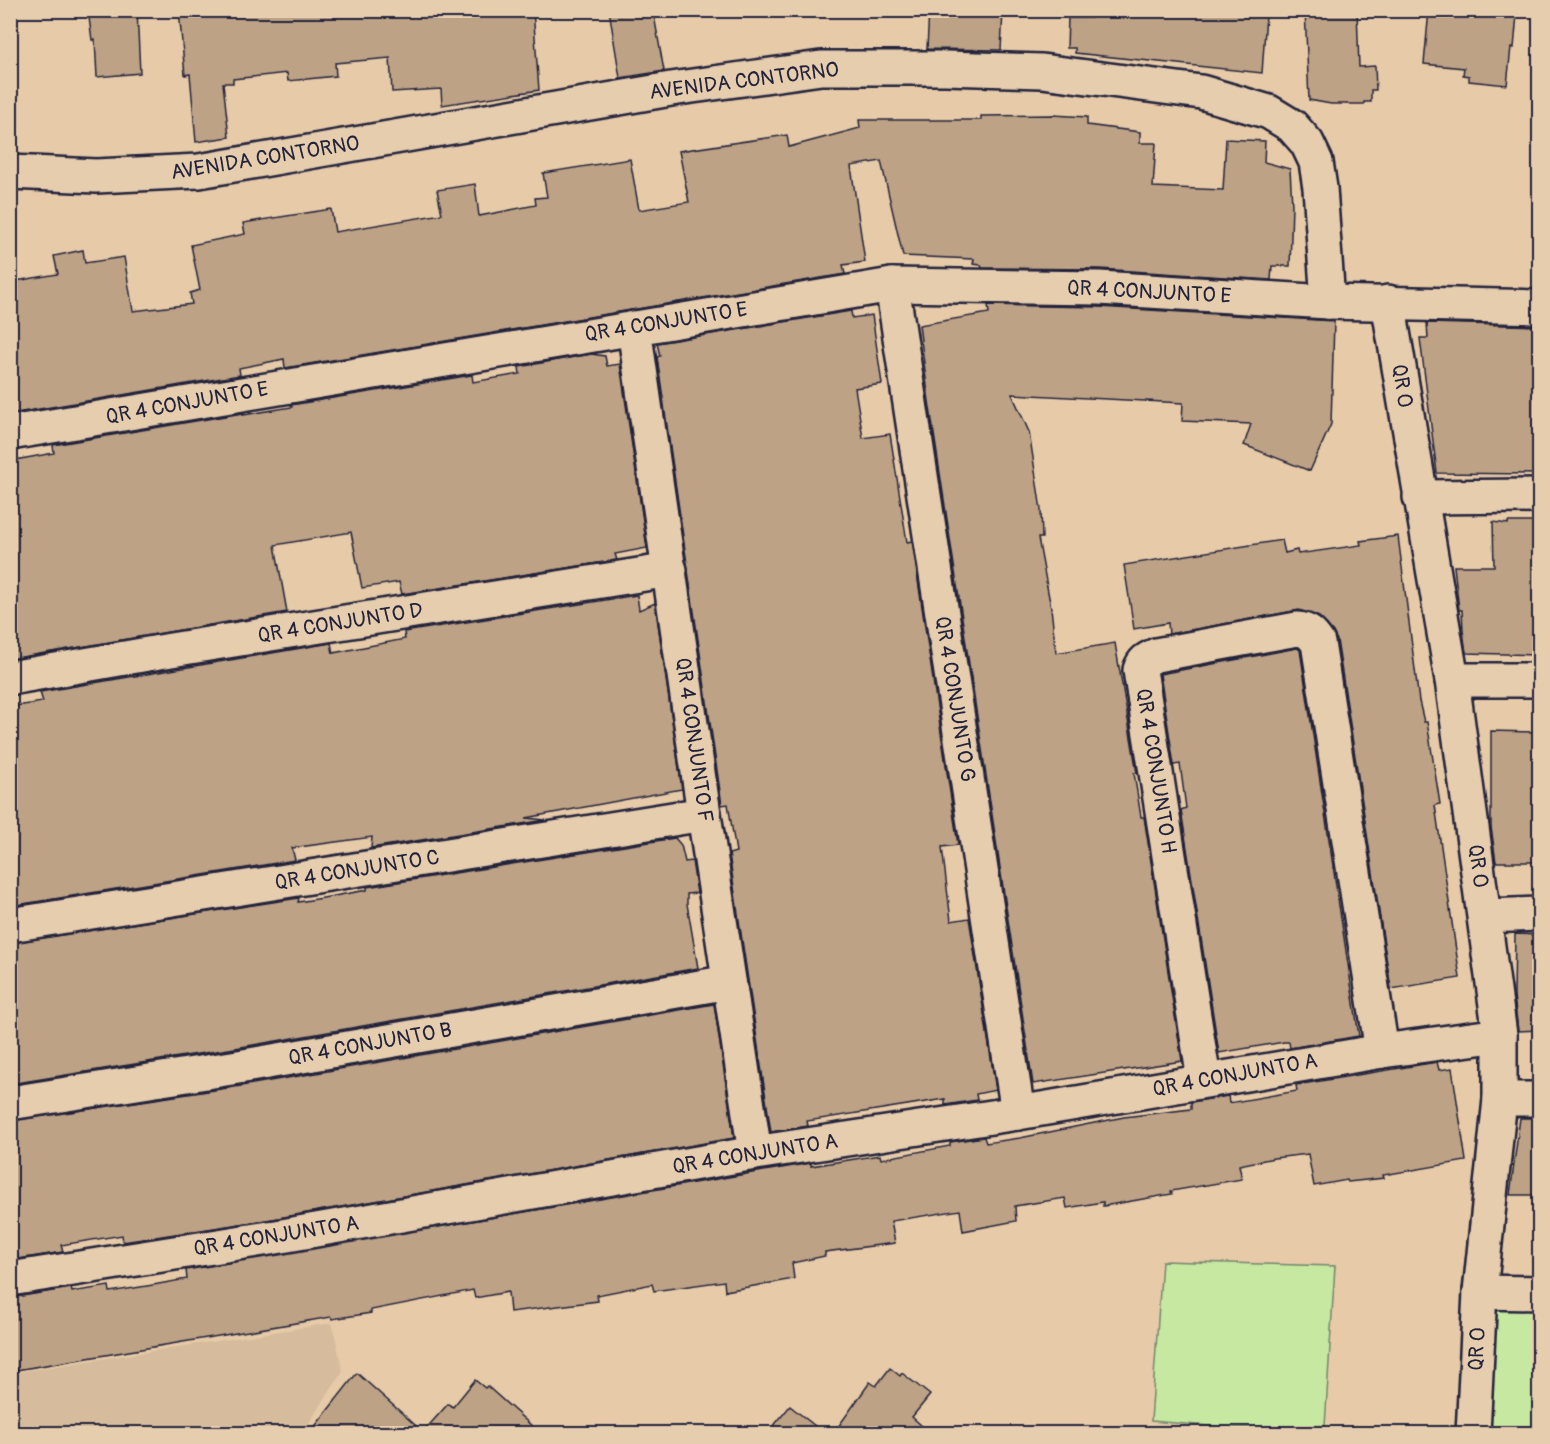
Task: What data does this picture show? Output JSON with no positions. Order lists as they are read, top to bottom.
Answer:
{
  "streets": {
    "street": [
      "AVENIDA CONTORNO",
      "QR 4 CONJUNTO E",
      "QR 0",
      "QR 4 CONJUNTO D",
      "QR 4 CONJUNTO G",
      "QR 4 CONJUNTO F",
      "QR 4 CONJUNTO H",
      "QR 4 CONJUNTO C",
      "QR 4 CONJUNTO B",
      "QR 4 CONJUNTO A"
    ]
  },
  "crossings": [
    ["AVENIDA CONTORNO", "QR 4 CONJUNTO E"],
    ["QR 4 CONJUNTO E", "QR 0"],
    ["QR 4 CONJUNTO E", "QR 4 CONJUNTO G"],
    ["QR 4 CONJUNTO E", "QR 4 CONJUNTO F"],
    ["QR 0", "QR 4 CONJUNTO A"],
    ["QR 4 CONJUNTO D", "QR 4 CONJUNTO F"],
    ["QR 4 CONJUNTO G", "QR 4 CONJUNTO A"],
    ["QR 4 CONJUNTO F", "QR 4 CONJUNTO C"],
    ["QR 4 CONJUNTO F", "QR 4 CONJUNTO B"],
    ["QR 4 CONJUNTO F", "QR 4 CONJUNTO A"],
    ["QR 4 CONJUNTO H", "QR 4 CONJUNTO A"]
  ]
}
